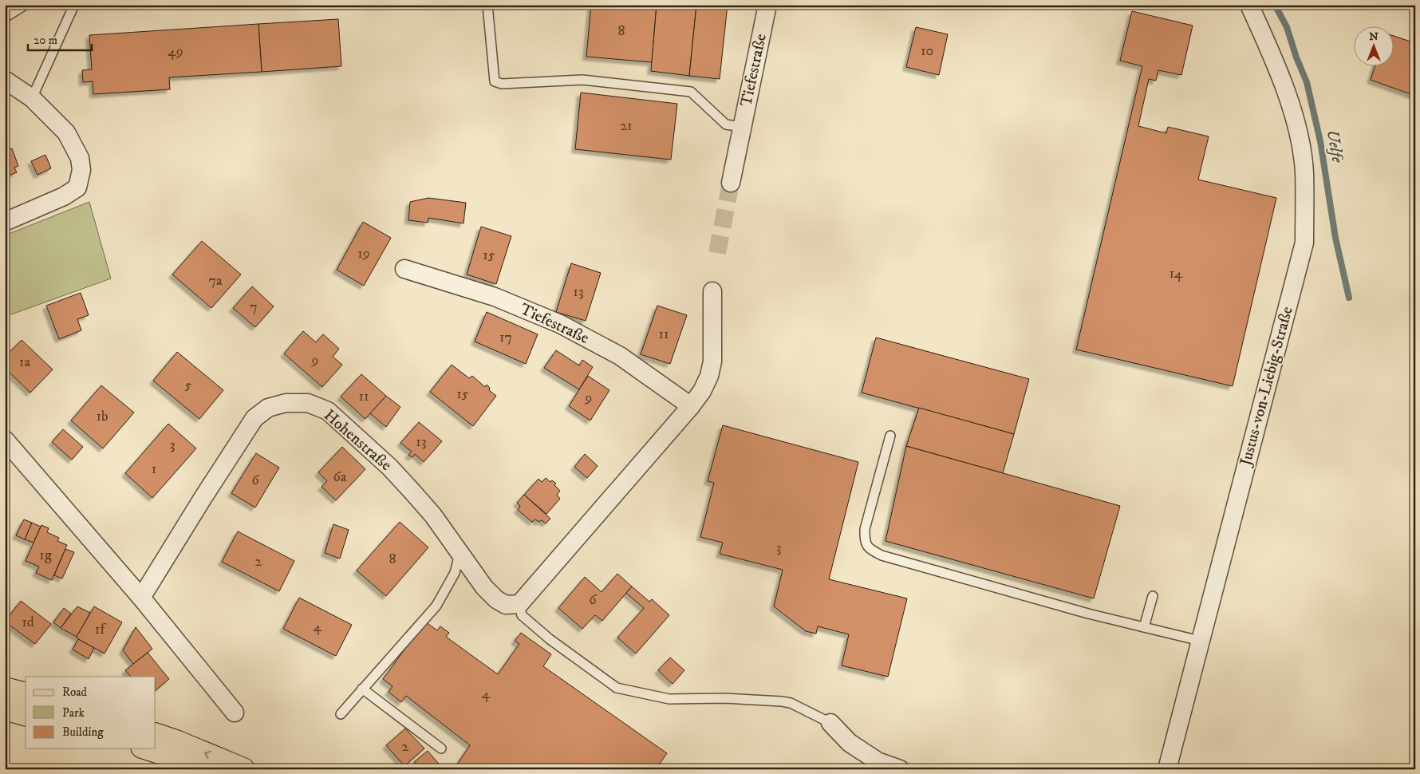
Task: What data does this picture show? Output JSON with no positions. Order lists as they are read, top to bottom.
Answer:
{
  "streets": {
    "street": ["Tiefestraße", "Justus-von-Liebig-Straße", "Hohenstraße"]
  },
  "water": ["Uelfe"],
  "house_numbers": [
    "8",
    "10",
    "49",
    "21",
    "19",
    "15",
    "14",
    "7a",
    "13",
    "7",
    "11",
    "17",
    "9",
    "1a",
    "5",
    "15",
    "11",
    "9",
    "1b",
    "13",
    "3",
    "1",
    "6a",
    "6",
    "3",
    "1g",
    "8",
    "2",
    "6",
    "1d",
    "4",
    "1f",
    "4",
    "2"
  ],
  "legend": ["Road", "Park", "Building"],
  "scale_bar": "20 m",
  "north": "top"
}
